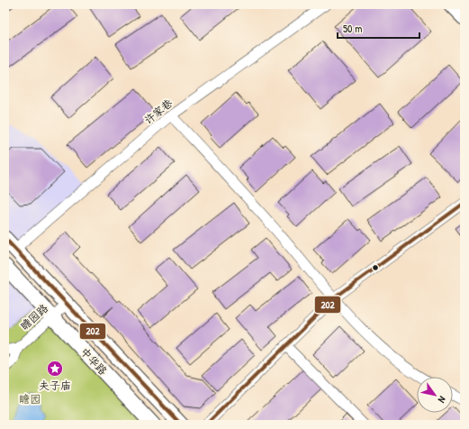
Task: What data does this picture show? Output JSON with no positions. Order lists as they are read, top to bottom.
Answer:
{
  "streets": {
    "main road": ["中华路"],
    "street": ["许家巷", "瞻园路"]
  },
  "crossings": [
    ["许家巷", "中华路"],
    ["瞻园路", "中华路"]
  ],
  "parks": ["瞻园"],
  "places": {
    "place": ["夫子庙"]
  },
  "lines": ["transit line 202"],
  "scale_bar": "50 m",
  "north": "bottom right"
}
